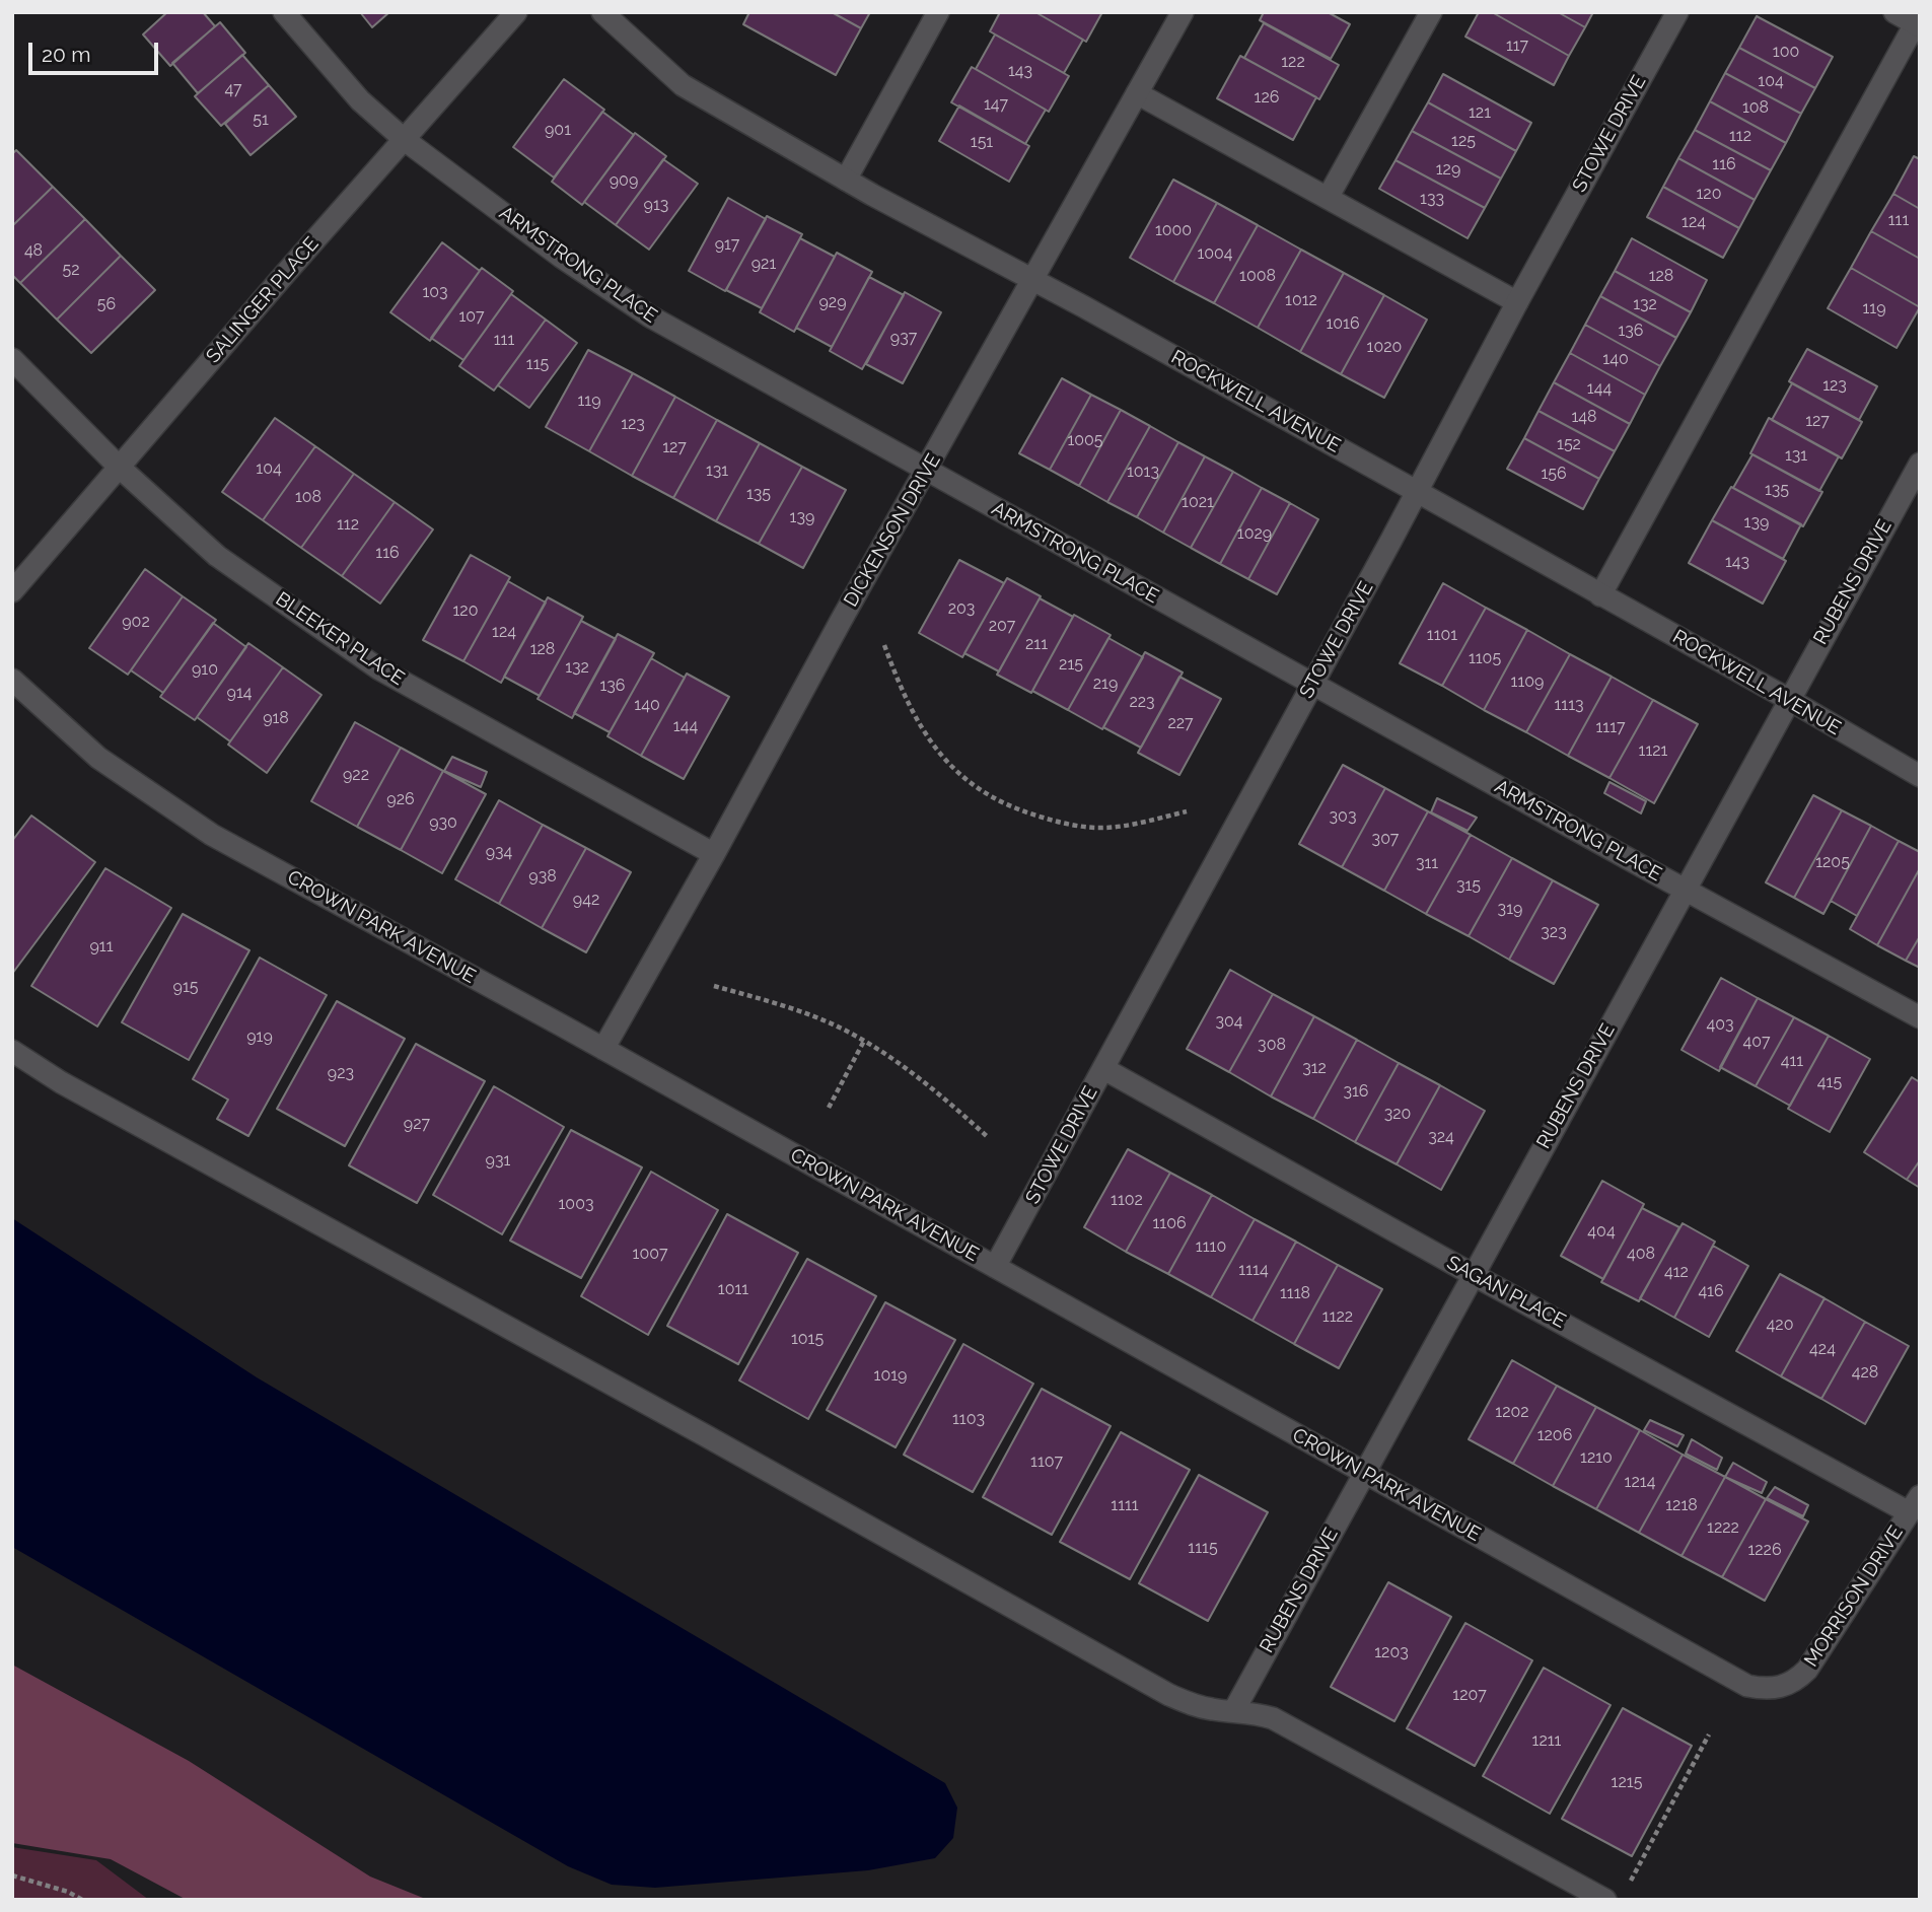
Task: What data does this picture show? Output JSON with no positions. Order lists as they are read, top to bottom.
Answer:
{
  "streets": {
    "street": [
      "STOWE DRIVE",
      "ARMSTRONG PLACE",
      "SALINGER PLACE",
      "ROCKWELL AVENUE",
      "DICKENSON DRIVE",
      "RUBENS DRIVE",
      "BLEEKER PLACE",
      "CROWN PARK AVENUE",
      "SAGAN PLACE",
      "MORRISON DRIVE"
    ]
  },
  "crossings": [
    ["STOWE DRIVE", "ARMSTRONG PLACE"],
    ["STOWE DRIVE", "ROCKWELL AVENUE"],
    ["STOWE DRIVE", "CROWN PARK AVENUE"],
    ["STOWE DRIVE", "SAGAN PLACE"],
    ["ARMSTRONG PLACE", "SALINGER PLACE"],
    ["ARMSTRONG PLACE", "DICKENSON DRIVE"],
    ["ARMSTRONG PLACE", "RUBENS DRIVE"],
    ["SALINGER PLACE", "BLEEKER PLACE"],
    ["ROCKWELL AVENUE", "DICKENSON DRIVE"],
    ["ROCKWELL AVENUE", "RUBENS DRIVE"],
    ["DICKENSON DRIVE", "BLEEKER PLACE"],
    ["DICKENSON DRIVE", "CROWN PARK AVENUE"],
    ["RUBENS DRIVE", "CROWN PARK AVENUE"],
    ["RUBENS DRIVE", "SAGAN PLACE"],
    ["CROWN PARK AVENUE", "MORRISON DRIVE"],
    ["SAGAN PLACE", "MORRISON DRIVE"]
  ],
  "house_numbers": [
    "117",
    "100",
    "122",
    "143",
    "104",
    "47",
    "126",
    "147",
    "108",
    "121",
    "51",
    "901",
    "112",
    "125",
    "151",
    "116",
    "129",
    "909",
    "120",
    "133",
    "913",
    "111",
    "124",
    "1000",
    "917",
    "48",
    "1004",
    "921",
    "52",
    "1008",
    "128",
    "103",
    "1012",
    "929",
    "56",
    "132",
    "119",
    "107",
    "1016",
    "136",
    "937",
    "111",
    "1020",
    "140",
    "115",
    "123",
    "144",
    "119",
    "148",
    "127",
    "123",
    "1005",
    "152",
    "127",
    "131",
    "104",
    "131",
    "1013",
    "156",
    "135",
    "135",
    "108",
    "1021",
    "139",
    "139",
    "112",
    "1029",
    "116",
    "143",
    "203",
    "120",
    "902",
    "207",
    "124",
    "1101",
    "211",
    "128",
    "1105",
    "215",
    "132",
    "910",
    "1109",
    "219",
    "136",
    "914",
    "223",
    "140",
    "1113",
    "918",
    "227",
    "144",
    "1117",
    "1121",
    "922",
    "926",
    "303",
    "930",
    "307",
    "934",
    "1205",
    "311",
    "938",
    "315",
    "942",
    "319",
    "323",
    "911",
    "915",
    "304",
    "403",
    "919",
    "407",
    "308",
    "411",
    "312",
    "923",
    "415",
    "316",
    "320",
    "927",
    "324",
    "931",
    "1102",
    "1003",
    "1106",
    "404",
    "1110",
    "1007",
    "408",
    "1114",
    "412",
    "1011",
    "416",
    "1118",
    "1122",
    "420",
    "1015",
    "424",
    "428",
    "1019",
    "1202",
    "1103",
    "1206",
    "1210",
    "1107",
    "1214",
    "1111",
    "1218",
    "1222",
    "1115",
    "1226",
    "1203",
    "1207",
    "1211",
    "1215"
  ],
  "scale_bar": "20 m"
}
